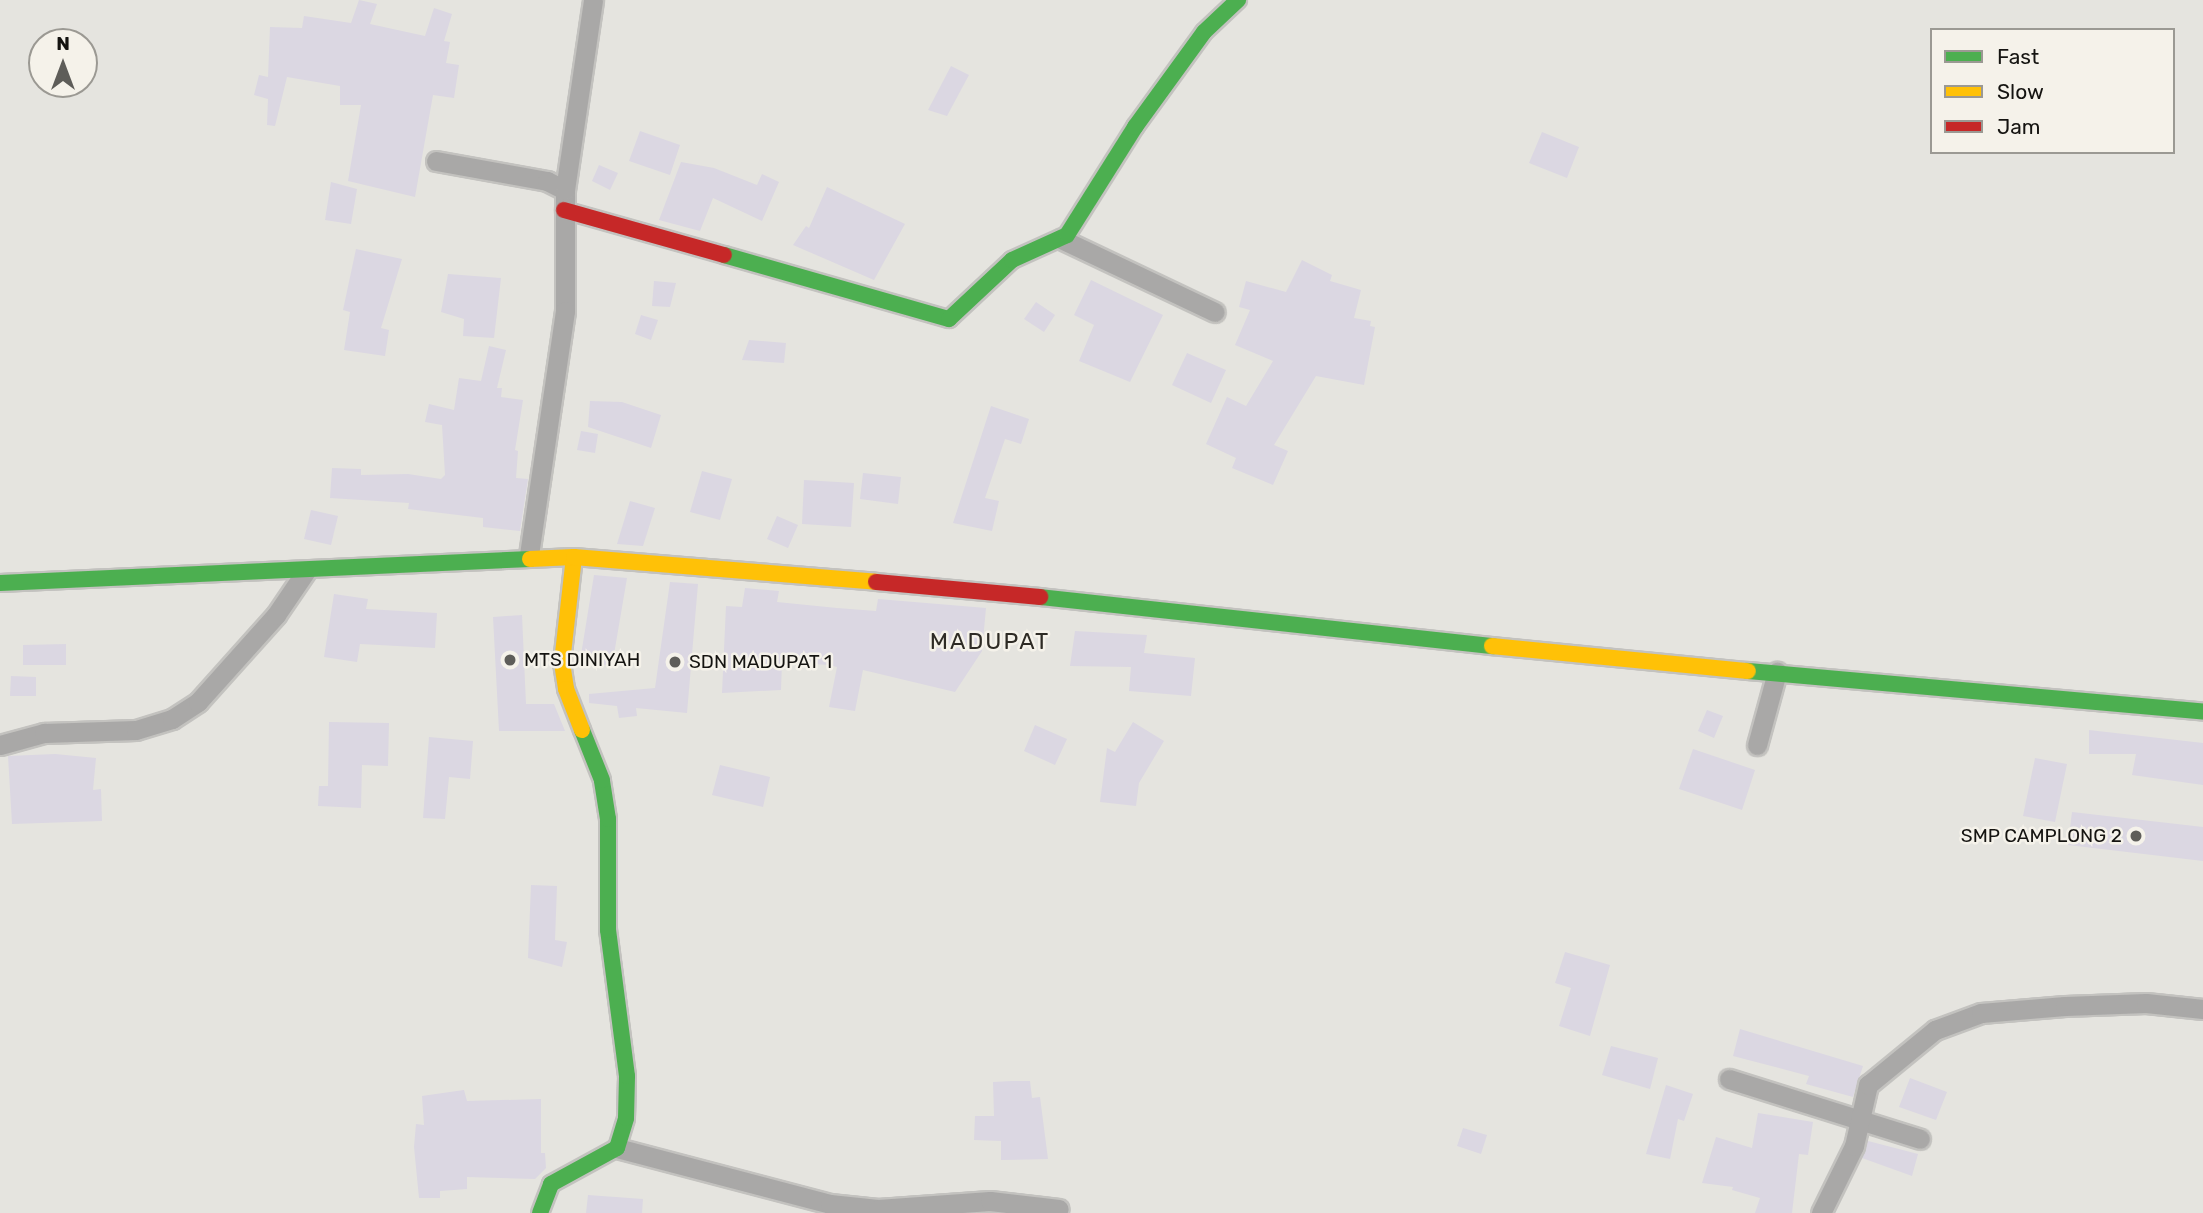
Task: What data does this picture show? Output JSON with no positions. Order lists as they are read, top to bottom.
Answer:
{
  "districts": ["MADUPAT"],
  "places": ["MTS DINIYAH", "SDN MADUPAT 1", "SMP CAMPLONG 2"],
  "legend": ["Fast", "Slow", "Jam"],
  "north": "top"
}
